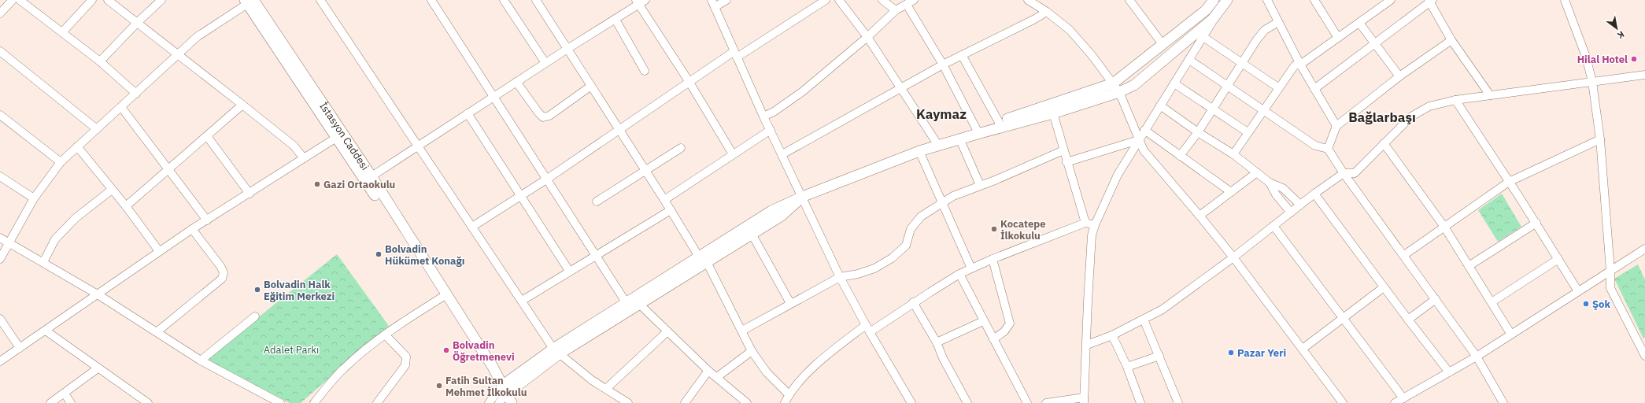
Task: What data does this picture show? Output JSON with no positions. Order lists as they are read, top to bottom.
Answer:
{
  "streets": {
    "main road": ["İstasyon Caddesi"]
  },
  "districts": ["Kaymaz", "Bağlarbaşı"],
  "parks": ["Adalet Parkı"],
  "places": [
    "Hilal Hotel",
    "Gazi Ortaokulu",
    "Kocatepe İlkokulu",
    "Bolvadin Hükümet Konağı",
    "Bolvadin Halk Eğitim Merkezi",
    "Şok",
    "Bolvadin Öğretmenevi",
    "Pazar Yeri",
    "Fatih Sultan Mehmet İlkokulu"
  ],
  "north": "bottom right"
}
